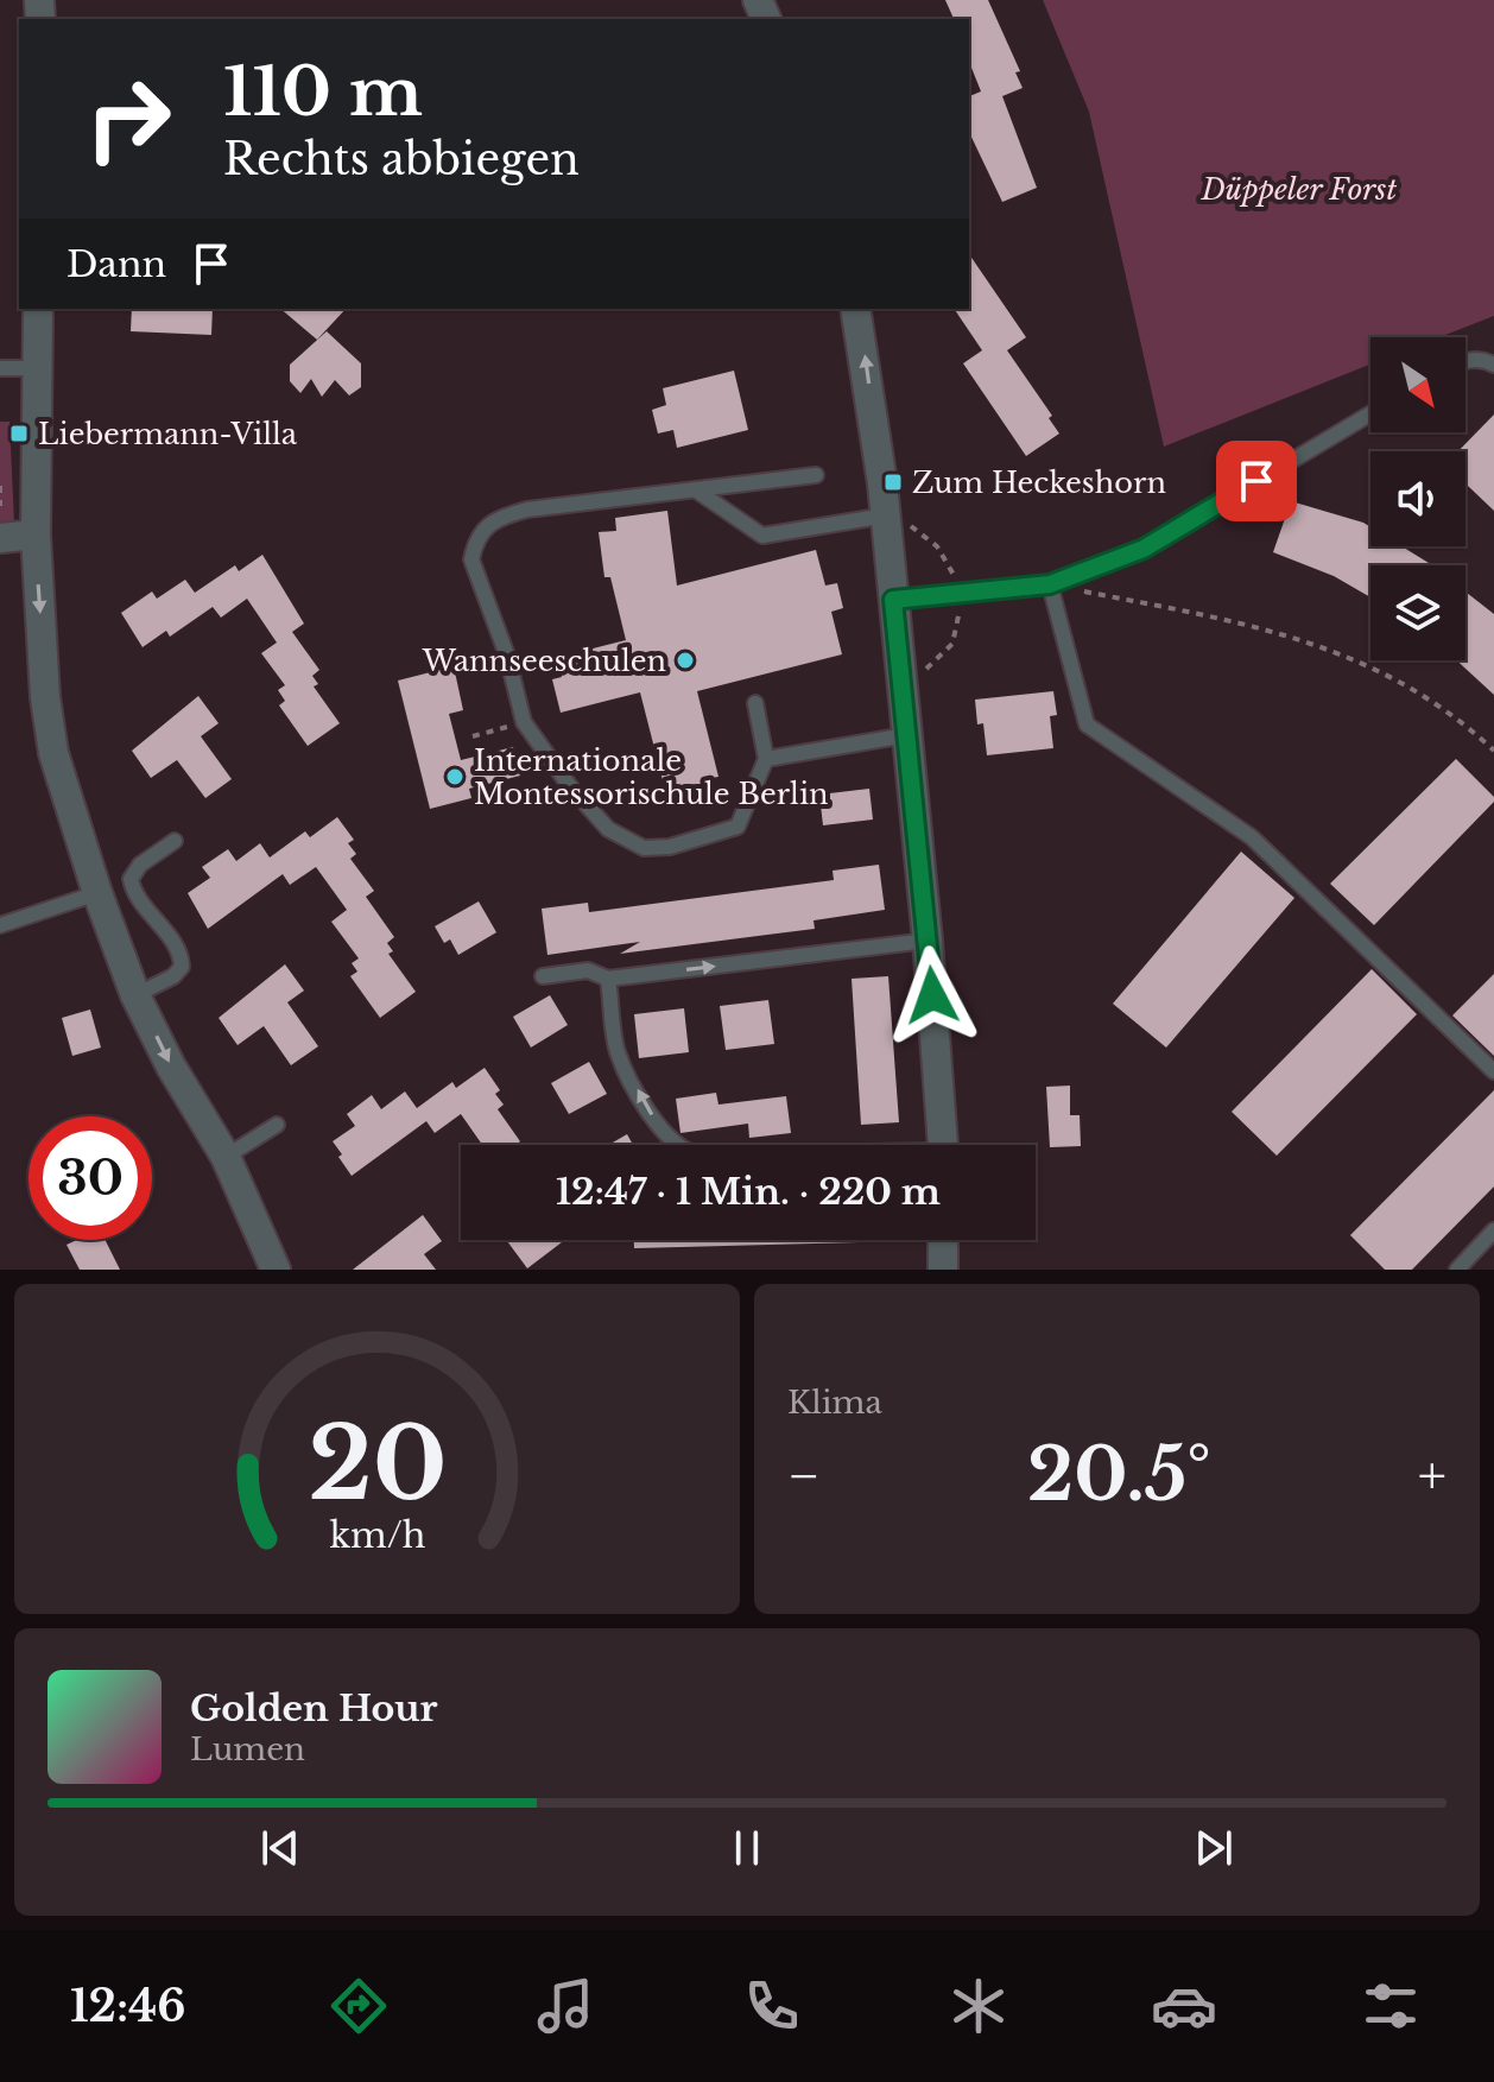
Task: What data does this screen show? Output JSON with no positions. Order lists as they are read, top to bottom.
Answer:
{
  "parks": ["Düppeler Forst"],
  "places": {
    "transit": ["Liebermann-Villa", "Zum Heckeshorn"],
    "other": ["Wannseeschulen", "Internationale Montessorischule Berlin"]
  },
  "north": "bottom right",
  "page": {
    "turn": ["110 m", "Rechts abbiegen"],
    "then": "Dann",
    "limit": "30",
    "trip": "12:47 · 1 Min. · 220 m",
    "tile": "Klima",
    "heat": ["−", "20.5°", "+"],
    "song": ["Golden Hour", "Lumen"],
    "tabs": "12:46",
    "gauge": ["20", "km/h"]
  }
}
